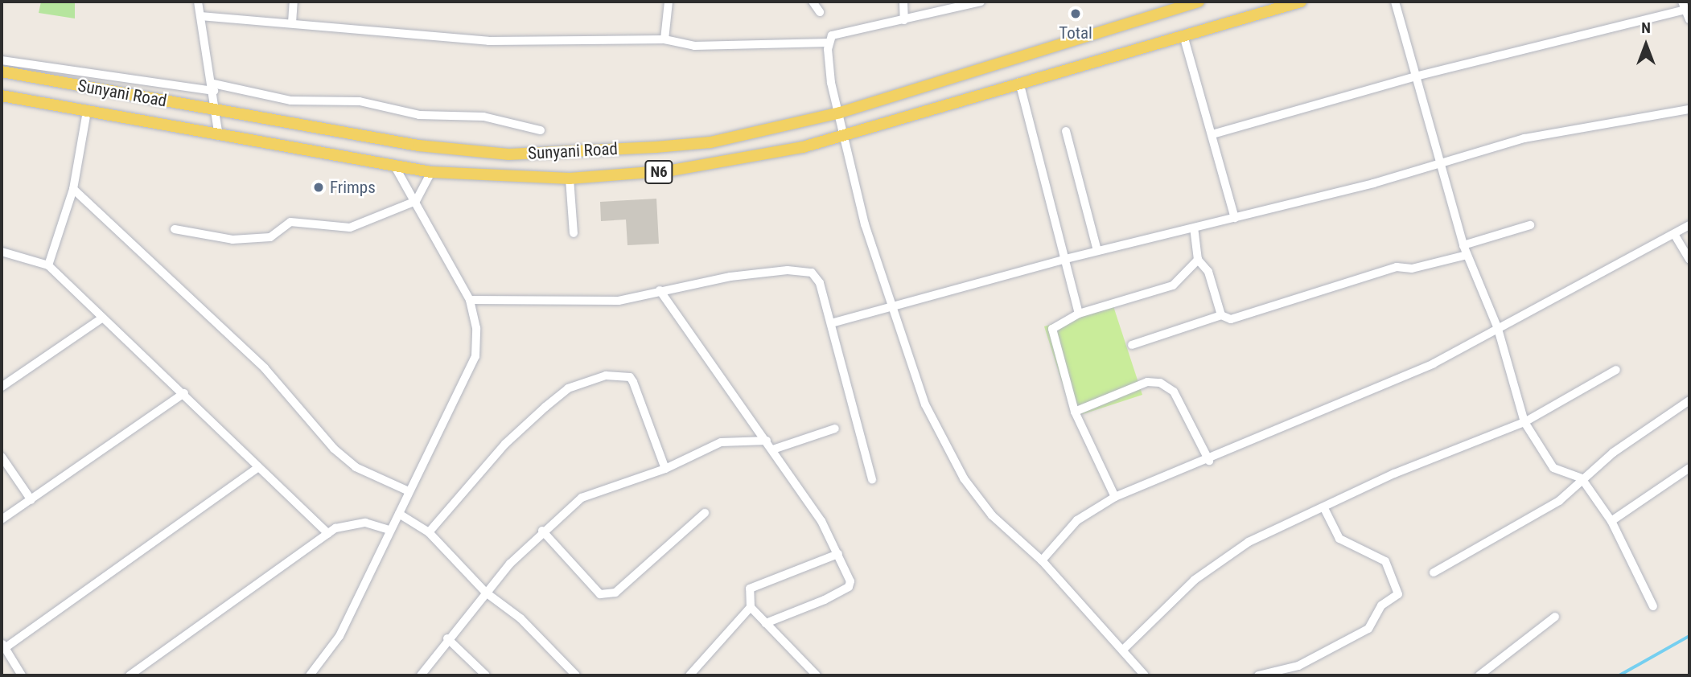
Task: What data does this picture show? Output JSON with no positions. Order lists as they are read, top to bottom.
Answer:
{
  "streets": {
    "main road": ["Sunyani Road", "N6"]
  },
  "places": ["Total", "Frimps"],
  "north": "top"
}
